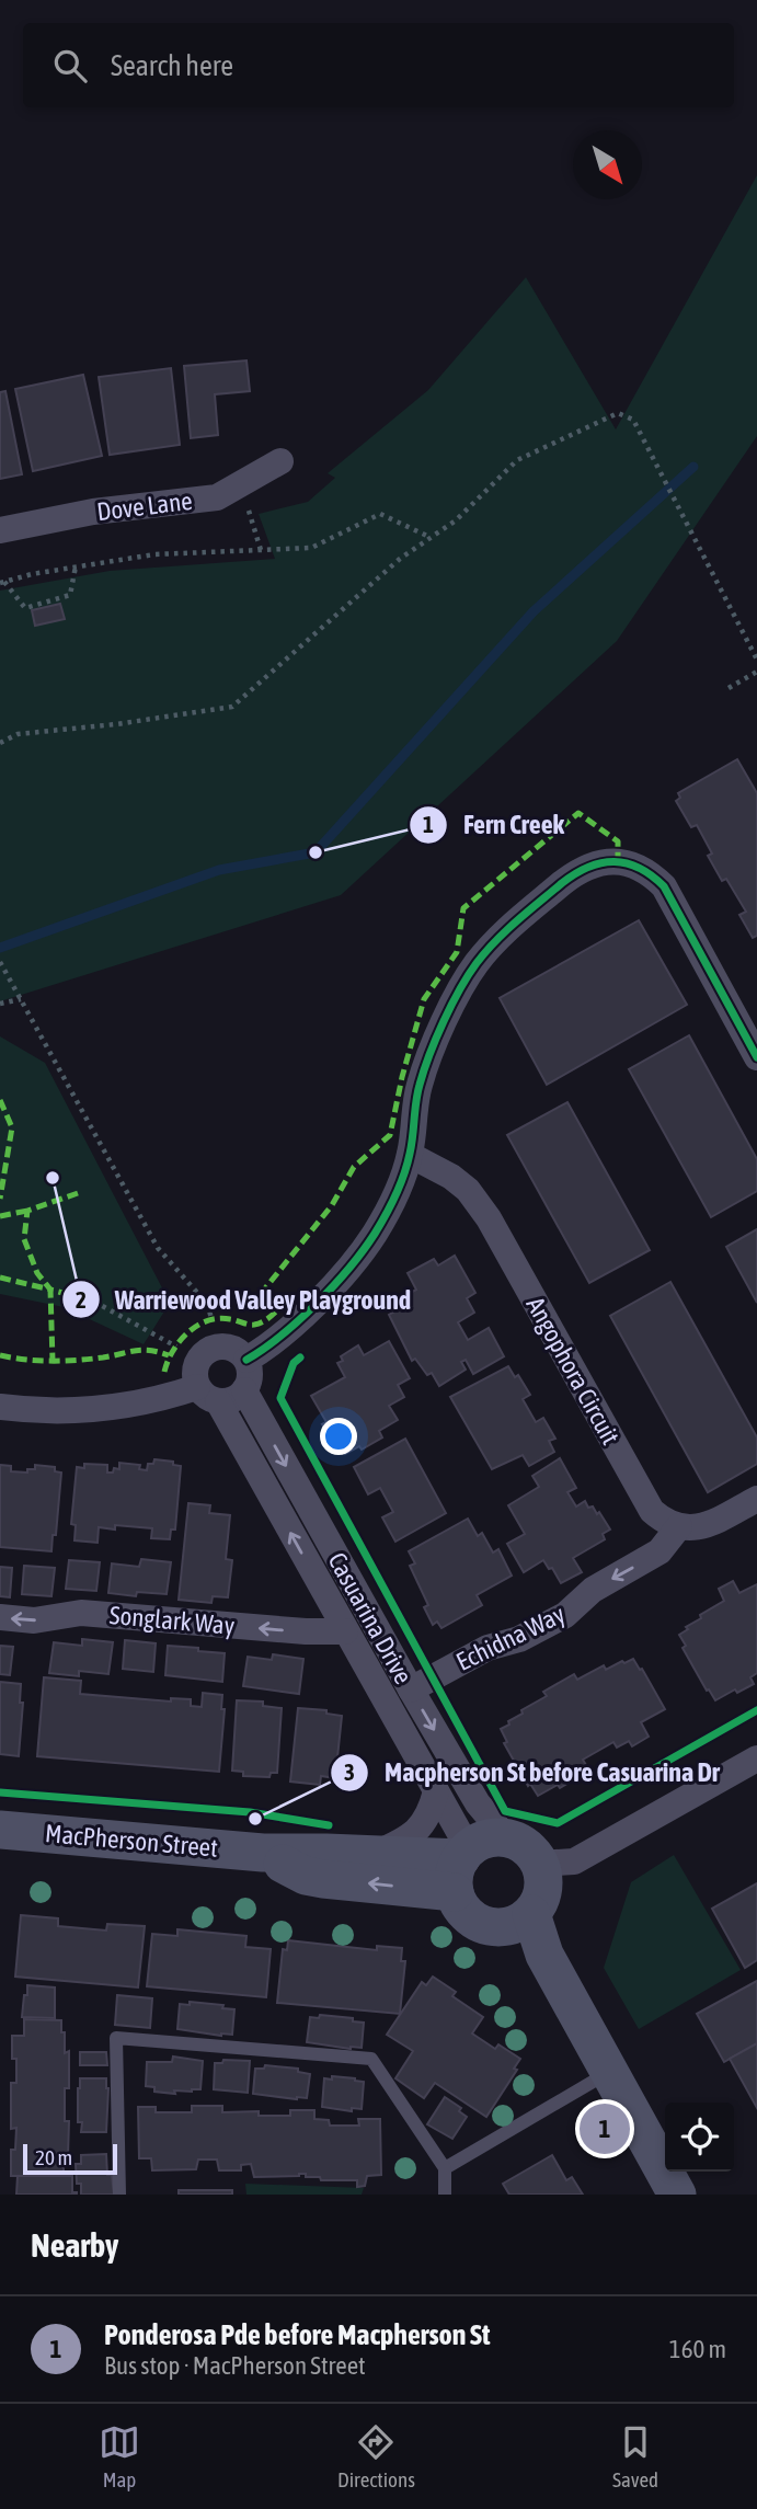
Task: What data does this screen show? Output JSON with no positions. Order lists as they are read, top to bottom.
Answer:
{
  "streets": {
    "street": [
      "Dove Lane",
      "Angophora Circuit",
      "Casuarina Drive",
      "Songlark Way",
      "Echidna Way",
      "MacPherson Street"
    ]
  },
  "crossings": [
    ["Angophora Circuit", "Echidna Way"],
    ["Casuarina Drive", "Songlark Way"],
    ["Casuarina Drive", "Echidna Way"],
    ["Casuarina Drive", "MacPherson Street"]
  ],
  "places": ["Fern Creek", "Warriewood Valley Playground", "Macpherson St before Casuarina Dr"],
  "scale_bar": "20 m",
  "north": "bottom right",
  "page": {
    "search": "Search here",
    "pins": "1",
    "scale": "20 m",
    "heading": "Nearby",
    "list": [
      {
        "mark": "1",
        "name": "Ponderosa Pde before Macpherson St",
        "note": "Bus stop · MacPherson Street",
        "value": "160 m"
      }
    ],
    "nav": ["Map", "Directions", "Saved"]
  }
}
